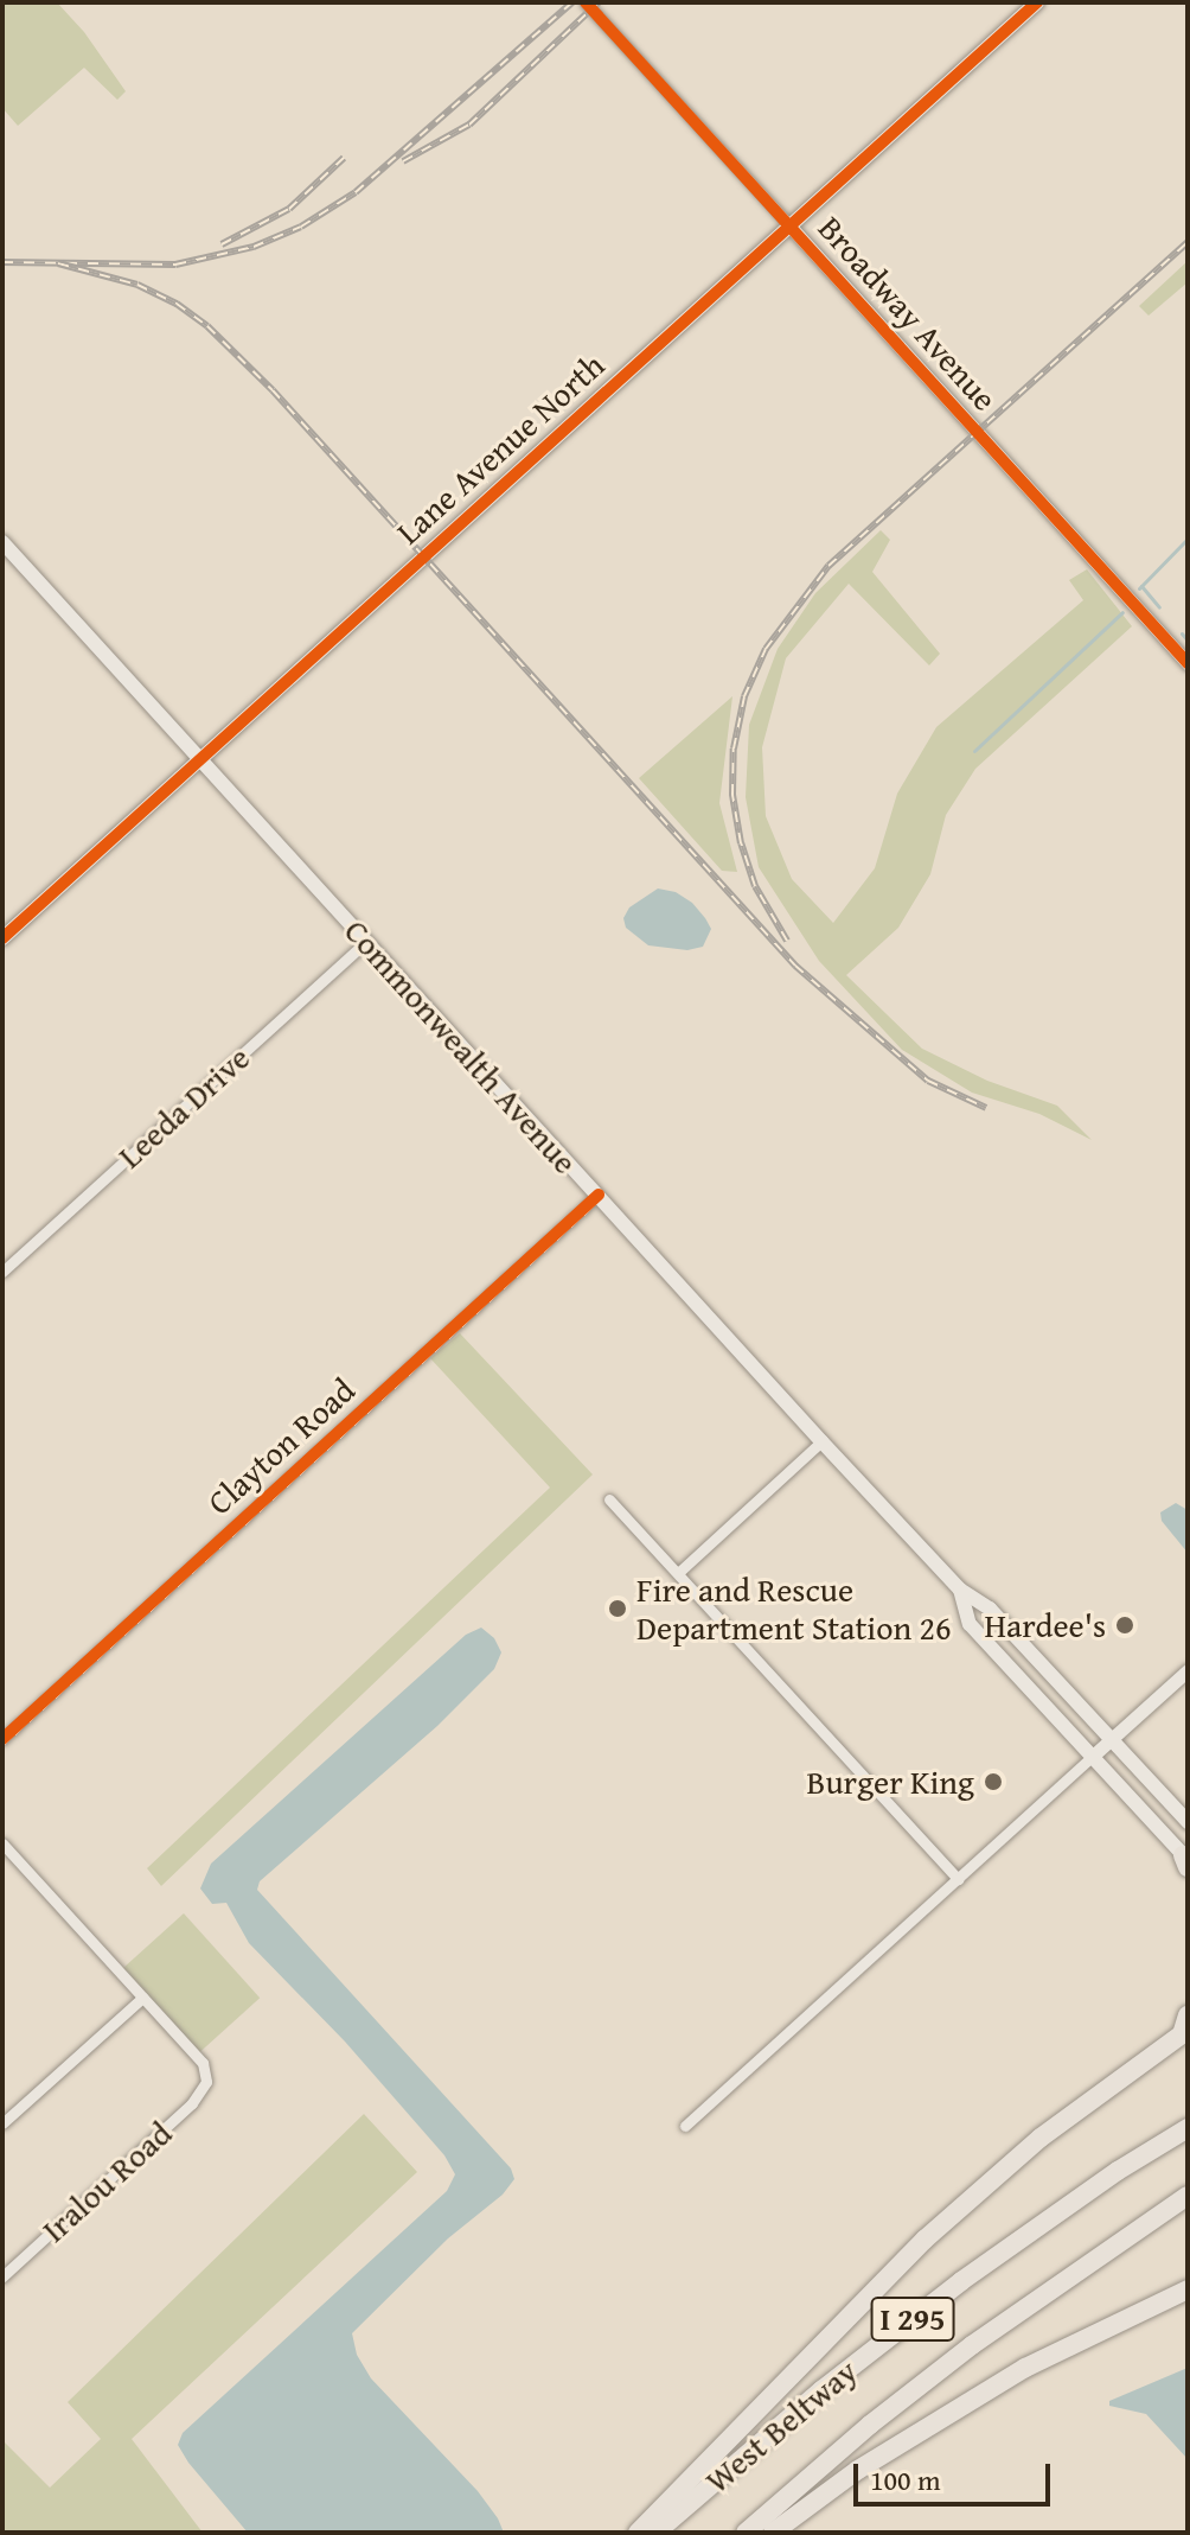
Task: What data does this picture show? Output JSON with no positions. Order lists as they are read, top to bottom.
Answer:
{
  "streets": {
    "highway": ["I 295", "West Beltway"],
    "main road": ["Lane Avenue North", "Commonwealth Avenue"],
    "street": [
      "Broadway Avenue",
      "Leeda Drive",
      "Clayton Road",
      "Iralou Road"
    ]
  },
  "crossings": [
    ["Broadway Avenue", "Lane Avenue North"],
    ["Lane Avenue North", "Commonwealth Avenue"],
    ["Commonwealth Avenue", "Leeda Drive"],
    ["Commonwealth Avenue", "Clayton Road"]
  ],
  "places": ["Fire and Rescue Department Station 26", "Hardee's", "Burger King"],
  "scale_bar": "100 m"
}
